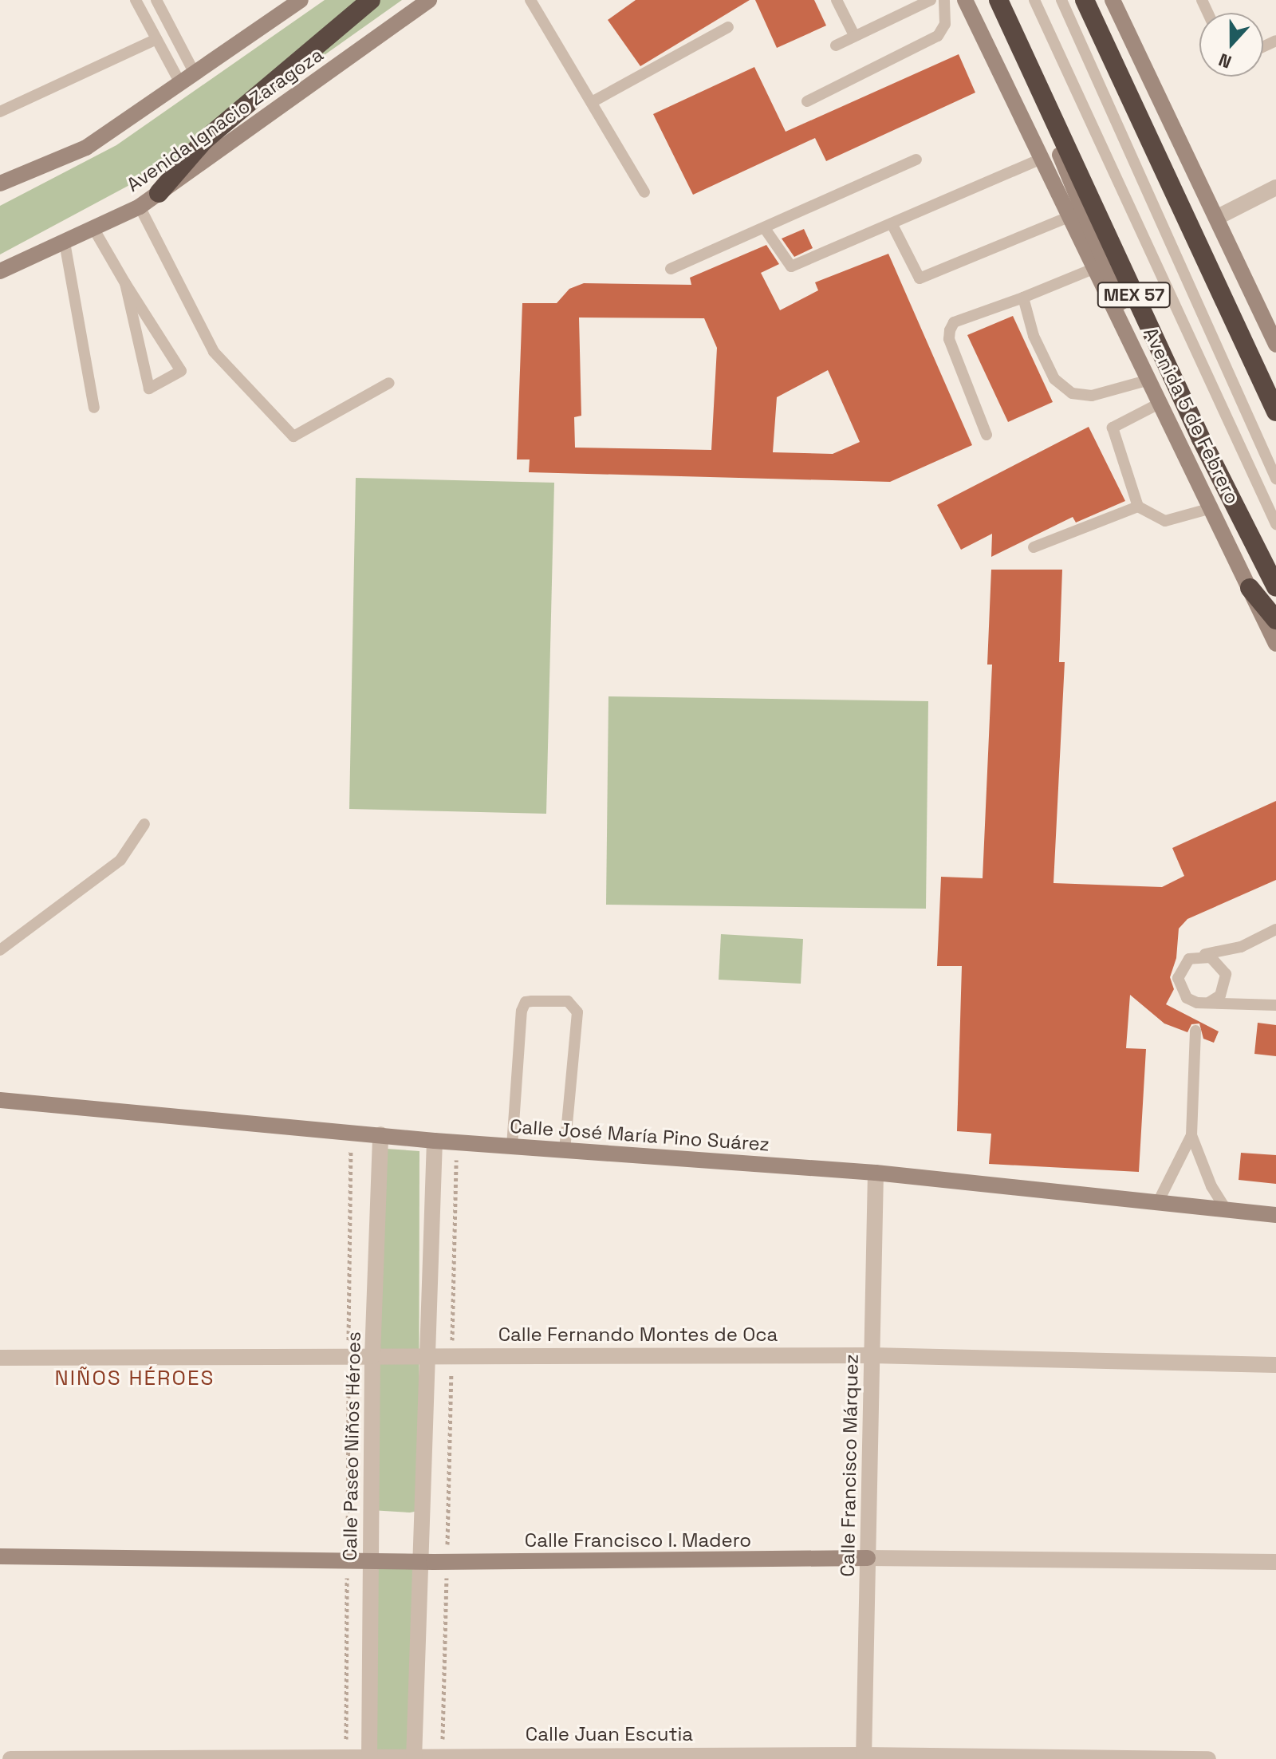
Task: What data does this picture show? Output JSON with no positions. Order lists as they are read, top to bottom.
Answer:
{
  "streets": {
    "highway": ["MEX 57", "Avenida 5 de Febrero"],
    "main road": ["Avenida Ignacio Zaragoza", "Calle José María Pino Suárez", "Calle Francisco I. Madero"],
    "street": [
      "Calle Fernando Montes de Oca",
      "Calle Paseo Niños Héroes",
      "Calle Francisco Márquez",
      "Calle Juan Escutia"
    ]
  },
  "crossings": [
    ["Calle José María Pino Suárez", "Calle Paseo Niños Héroes"],
    ["Calle José María Pino Suárez", "Calle Francisco Márquez"],
    ["Calle Fernando Montes de Oca", "Calle Paseo Niños Héroes"],
    ["Calle Fernando Montes de Oca", "Calle Francisco Márquez"],
    ["Calle Paseo Niños Héroes", "Calle Francisco I. Madero"],
    ["Calle Paseo Niños Héroes", "Calle Juan Escutia"],
    ["Calle Francisco Márquez", "Calle Francisco I. Madero"],
    ["Calle Francisco Márquez", "Calle Juan Escutia"]
  ],
  "districts": ["NIÑOS HÉROES"],
  "north": "bottom"
}
